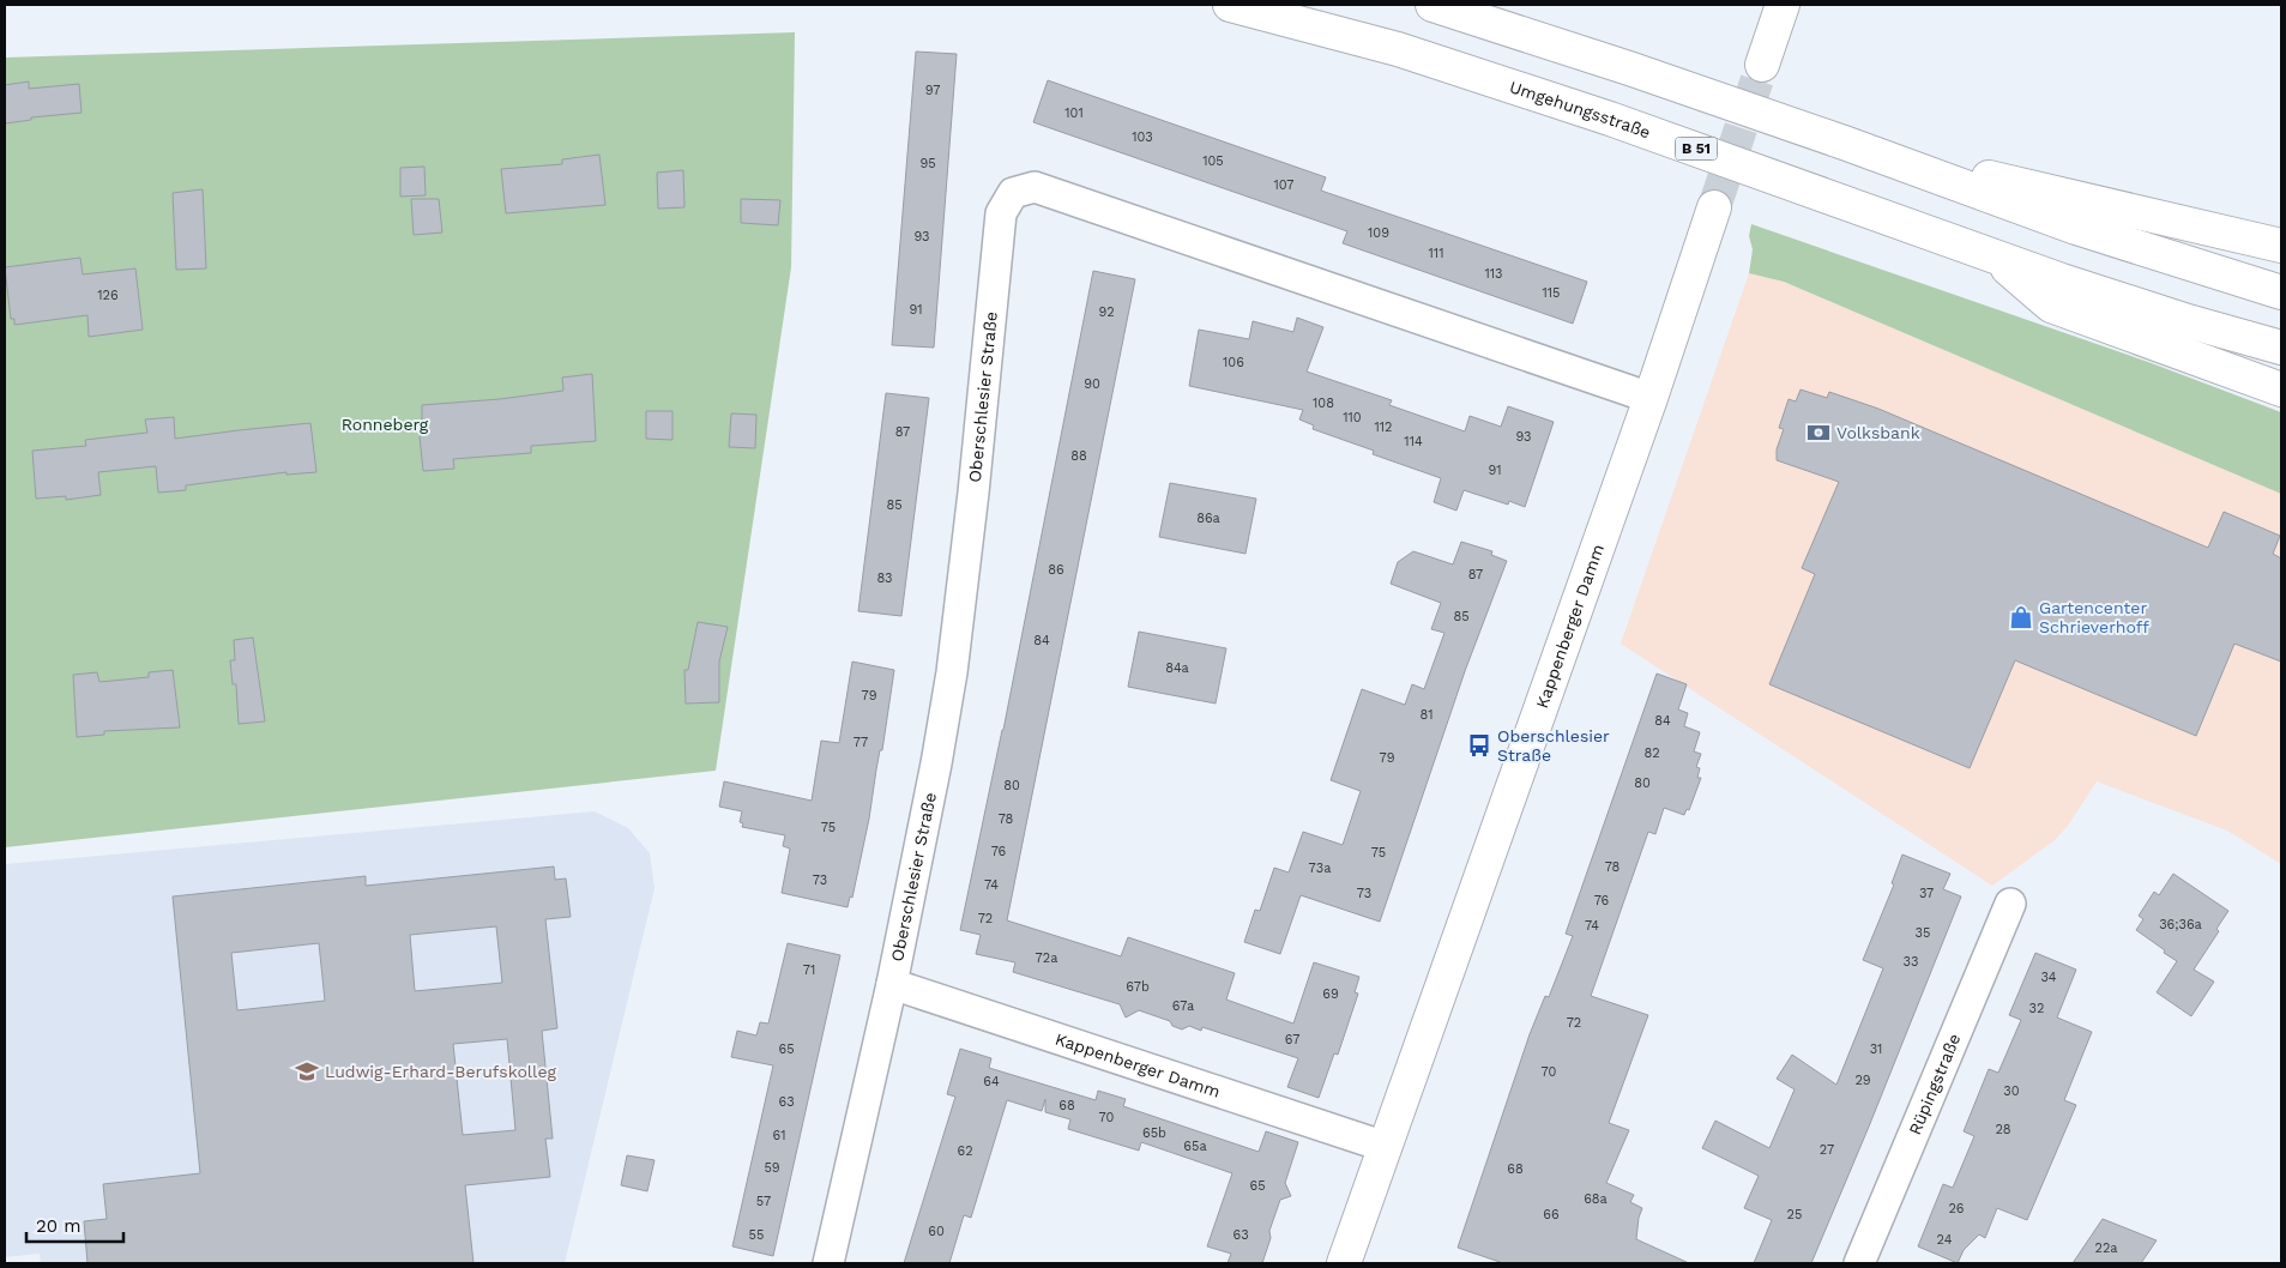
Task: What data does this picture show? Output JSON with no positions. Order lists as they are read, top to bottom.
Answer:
{
  "streets": {
    "main road": ["Umgehungsstraße", "B 51", "Kappenberger Damm"],
    "street": ["Oberschlesier Straße", "Rüpingstraße"]
  },
  "crossings": [
    ["Umgehungsstraße", "B 51"],
    ["Oberschlesier Straße", "Kappenberger Damm"]
  ],
  "parks": ["Ronneberg"],
  "places": {
    "bank": ["Volksbank"],
    "shop": ["Gartencenter Schrieverhoff"],
    "bus stop": ["Oberschlesier Straße"],
    "school or university": ["Ludwig-Erhard-Berufskolleg"]
  },
  "house_numbers": [
    "97",
    "101",
    "103",
    "105",
    "95",
    "107",
    "109",
    "93",
    "111",
    "113",
    "115",
    "126",
    "91",
    "92",
    "106",
    "90",
    "108",
    "110",
    "112",
    "87",
    "93",
    "114",
    "88",
    "91",
    "85",
    "86a",
    "86",
    "87",
    "83",
    "85",
    "84",
    "84a",
    "79",
    "81",
    "84",
    "77",
    "82",
    "79",
    "80",
    "80",
    "78",
    "75",
    "76",
    "75",
    "78",
    "73a",
    "73",
    "74",
    "73",
    "37",
    "76",
    "72",
    "36;36a",
    "74",
    "35",
    "72a",
    "33",
    "71",
    "34",
    "67b",
    "69",
    "67a",
    "32",
    "72",
    "67",
    "65",
    "31",
    "70",
    "29",
    "64",
    "30",
    "63",
    "68",
    "70",
    "28",
    "65b",
    "61",
    "65a",
    "27",
    "62",
    "59",
    "68",
    "65",
    "68a",
    "57",
    "26",
    "66",
    "25",
    "60",
    "55",
    "63",
    "24",
    "22a"
  ],
  "scale_bar": "20 m"
}
